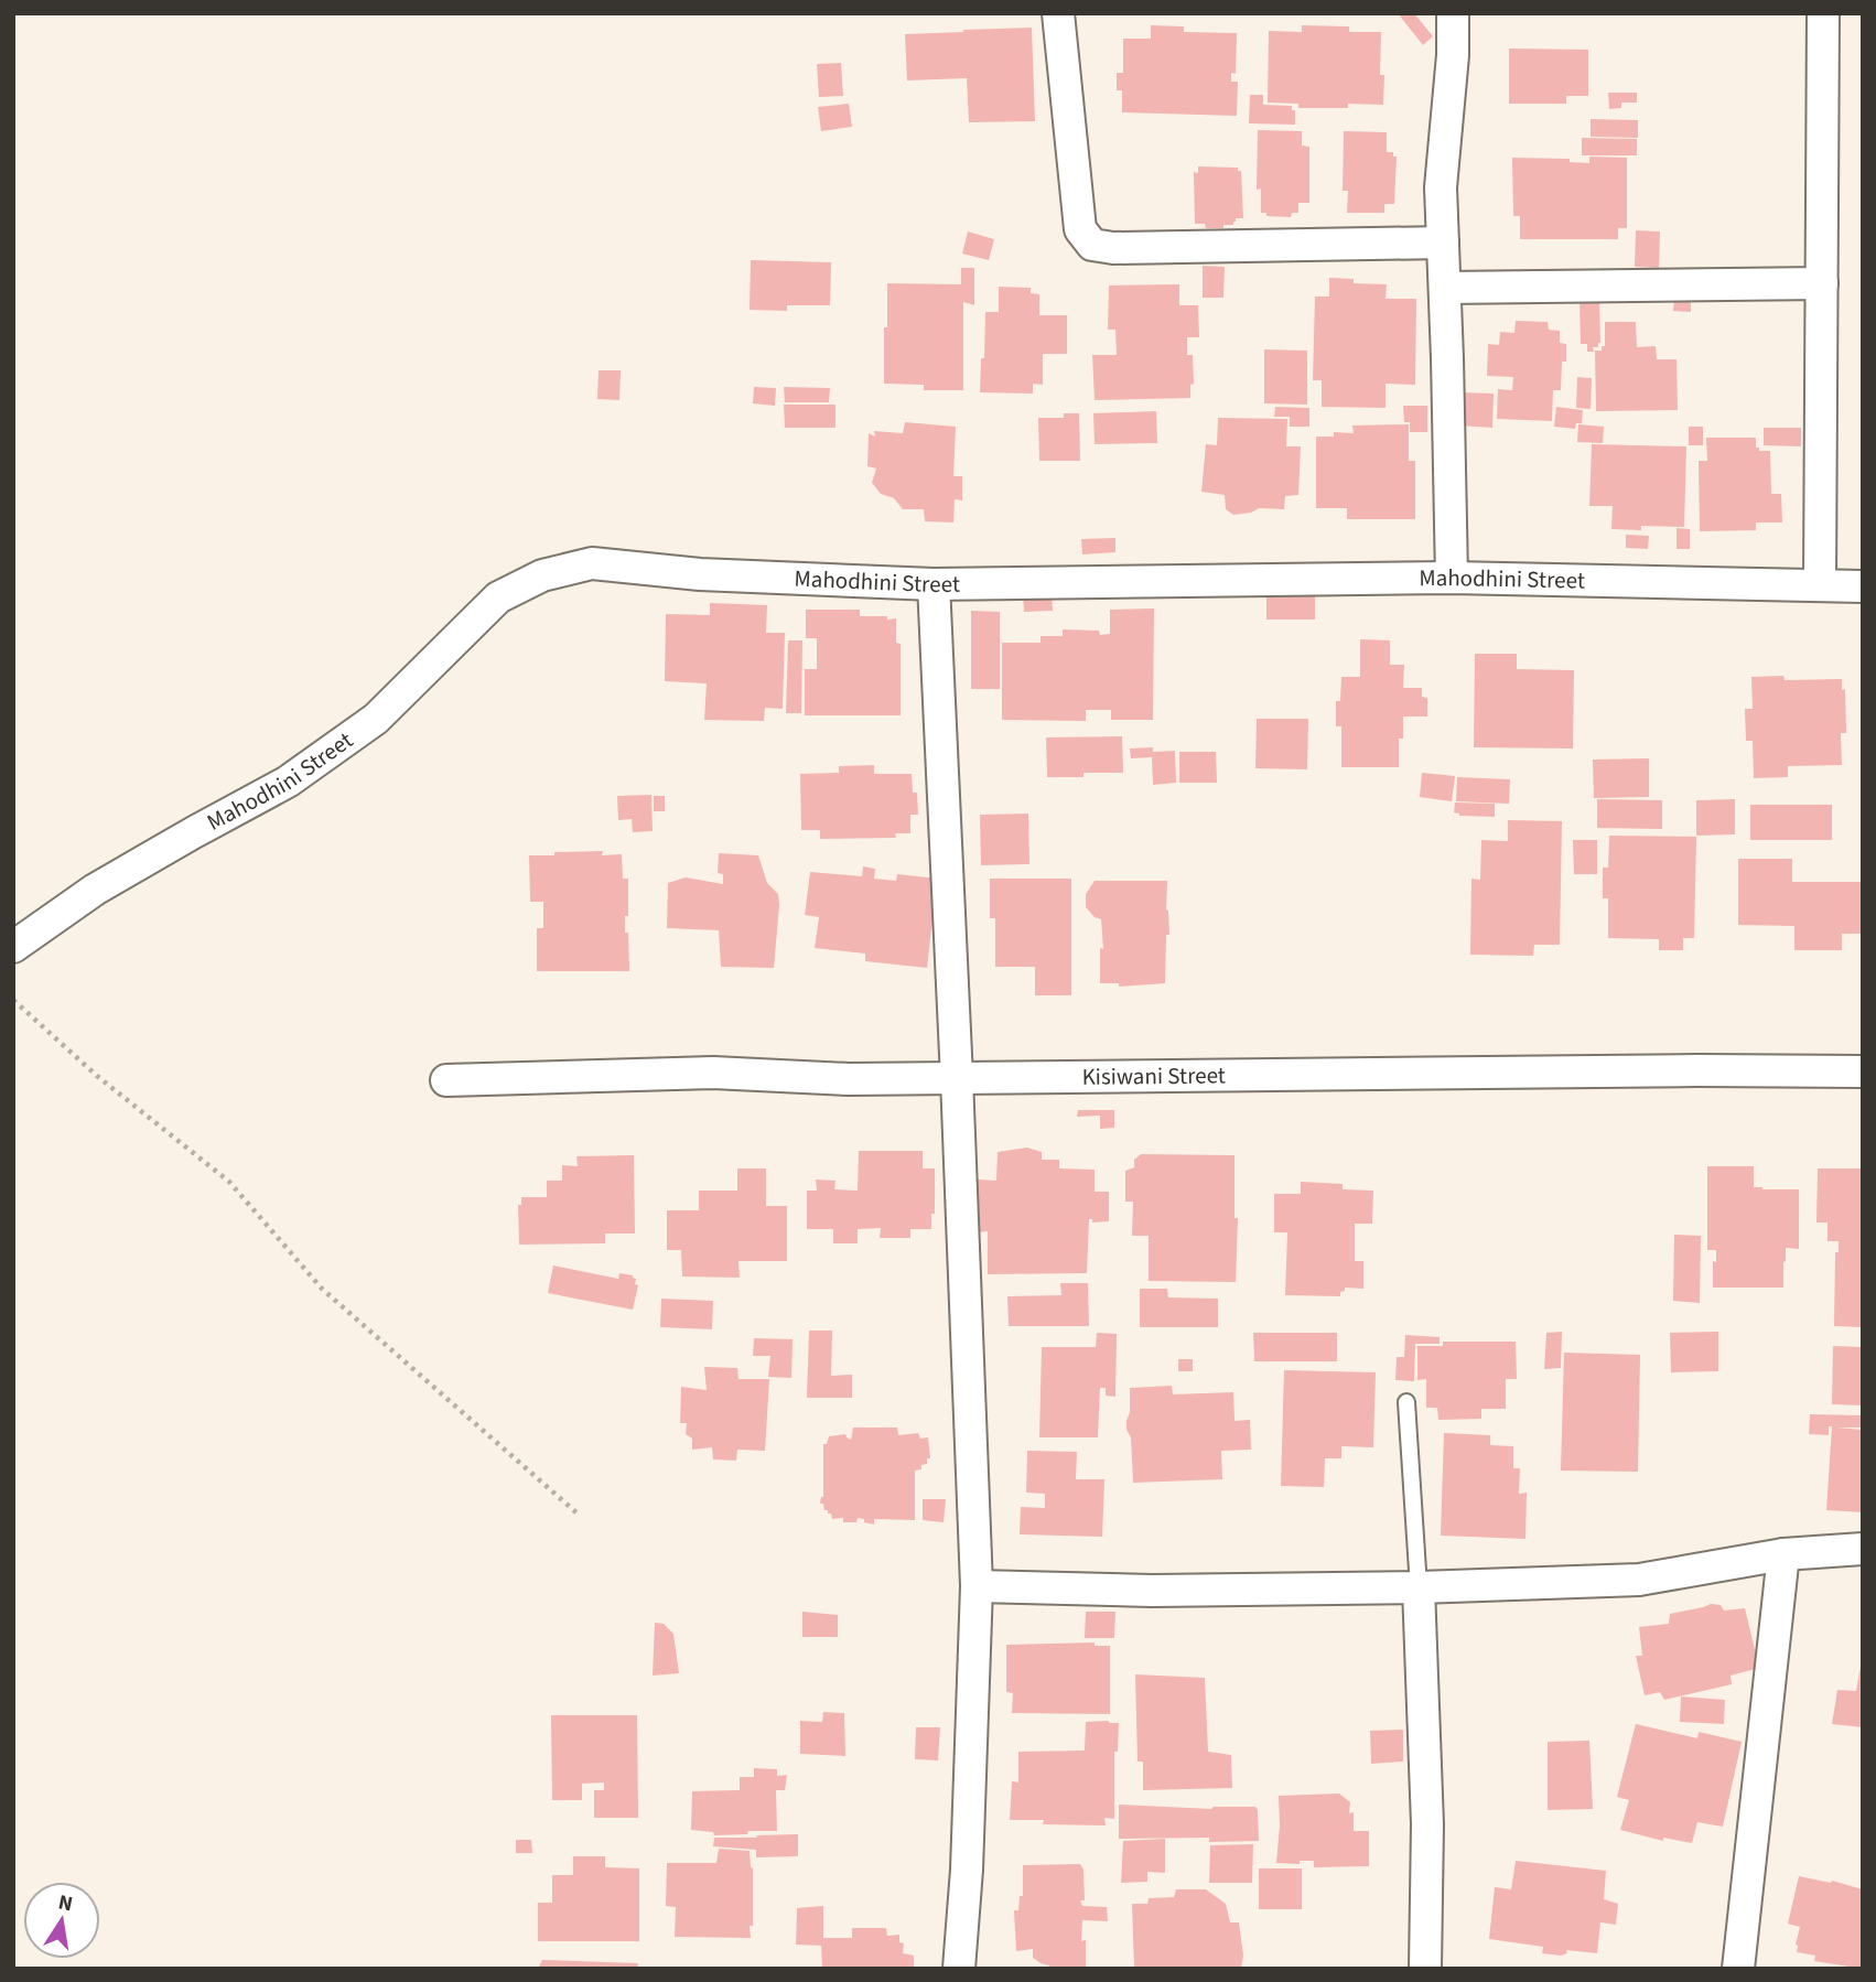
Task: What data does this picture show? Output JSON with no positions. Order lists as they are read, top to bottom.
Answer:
{
  "streets": {
    "street": ["Mahodhini Street", "Kisiwani Street"]
  },
  "north": "top"
}
